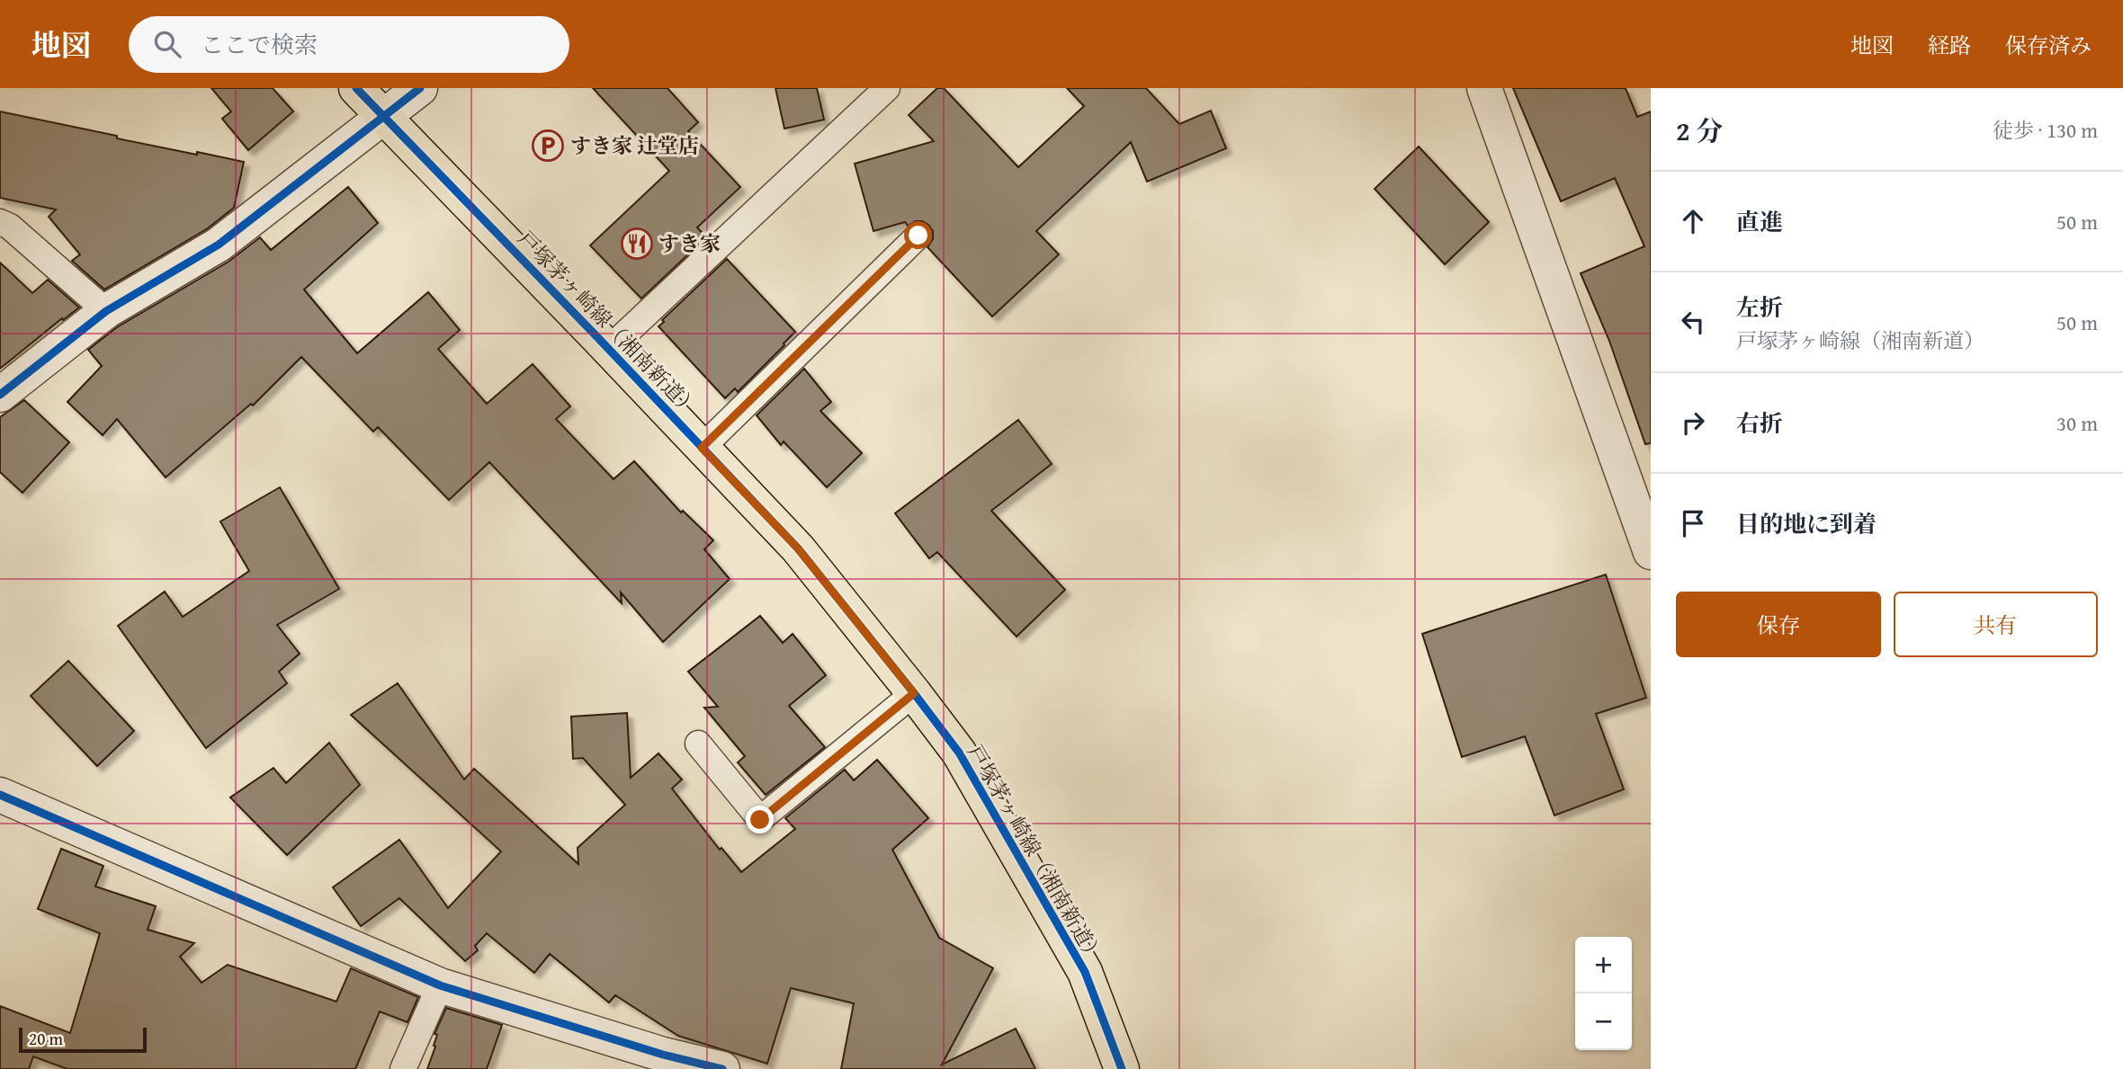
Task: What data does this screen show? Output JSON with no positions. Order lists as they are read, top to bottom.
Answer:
{
  "streets": {
    "main road": ["戸塚茅ヶ崎線（湘南新道）"]
  },
  "places": {
    "parking": ["すき家 辻堂店"],
    "restaurant": ["すき家"]
  },
  "scale_bar": "20 m",
  "page": {
    "header": "地図",
    "search": "ここで検索",
    "nav": ["地図", "経路", "保存済み"],
    "heading": ["2 分", "徒歩 · 130 m"],
    "list": [
      ["直進", "50 m"],
      ["左折", "戸塚茅ヶ崎線（湘南新道）", "50 m"],
      ["右折", "30 m"],
      "目的地に到着"
    ],
    "buttons": ["保存", "共有"],
    "map_buttons": ["+", "−"],
    "scale": "20 m"
  }
}
